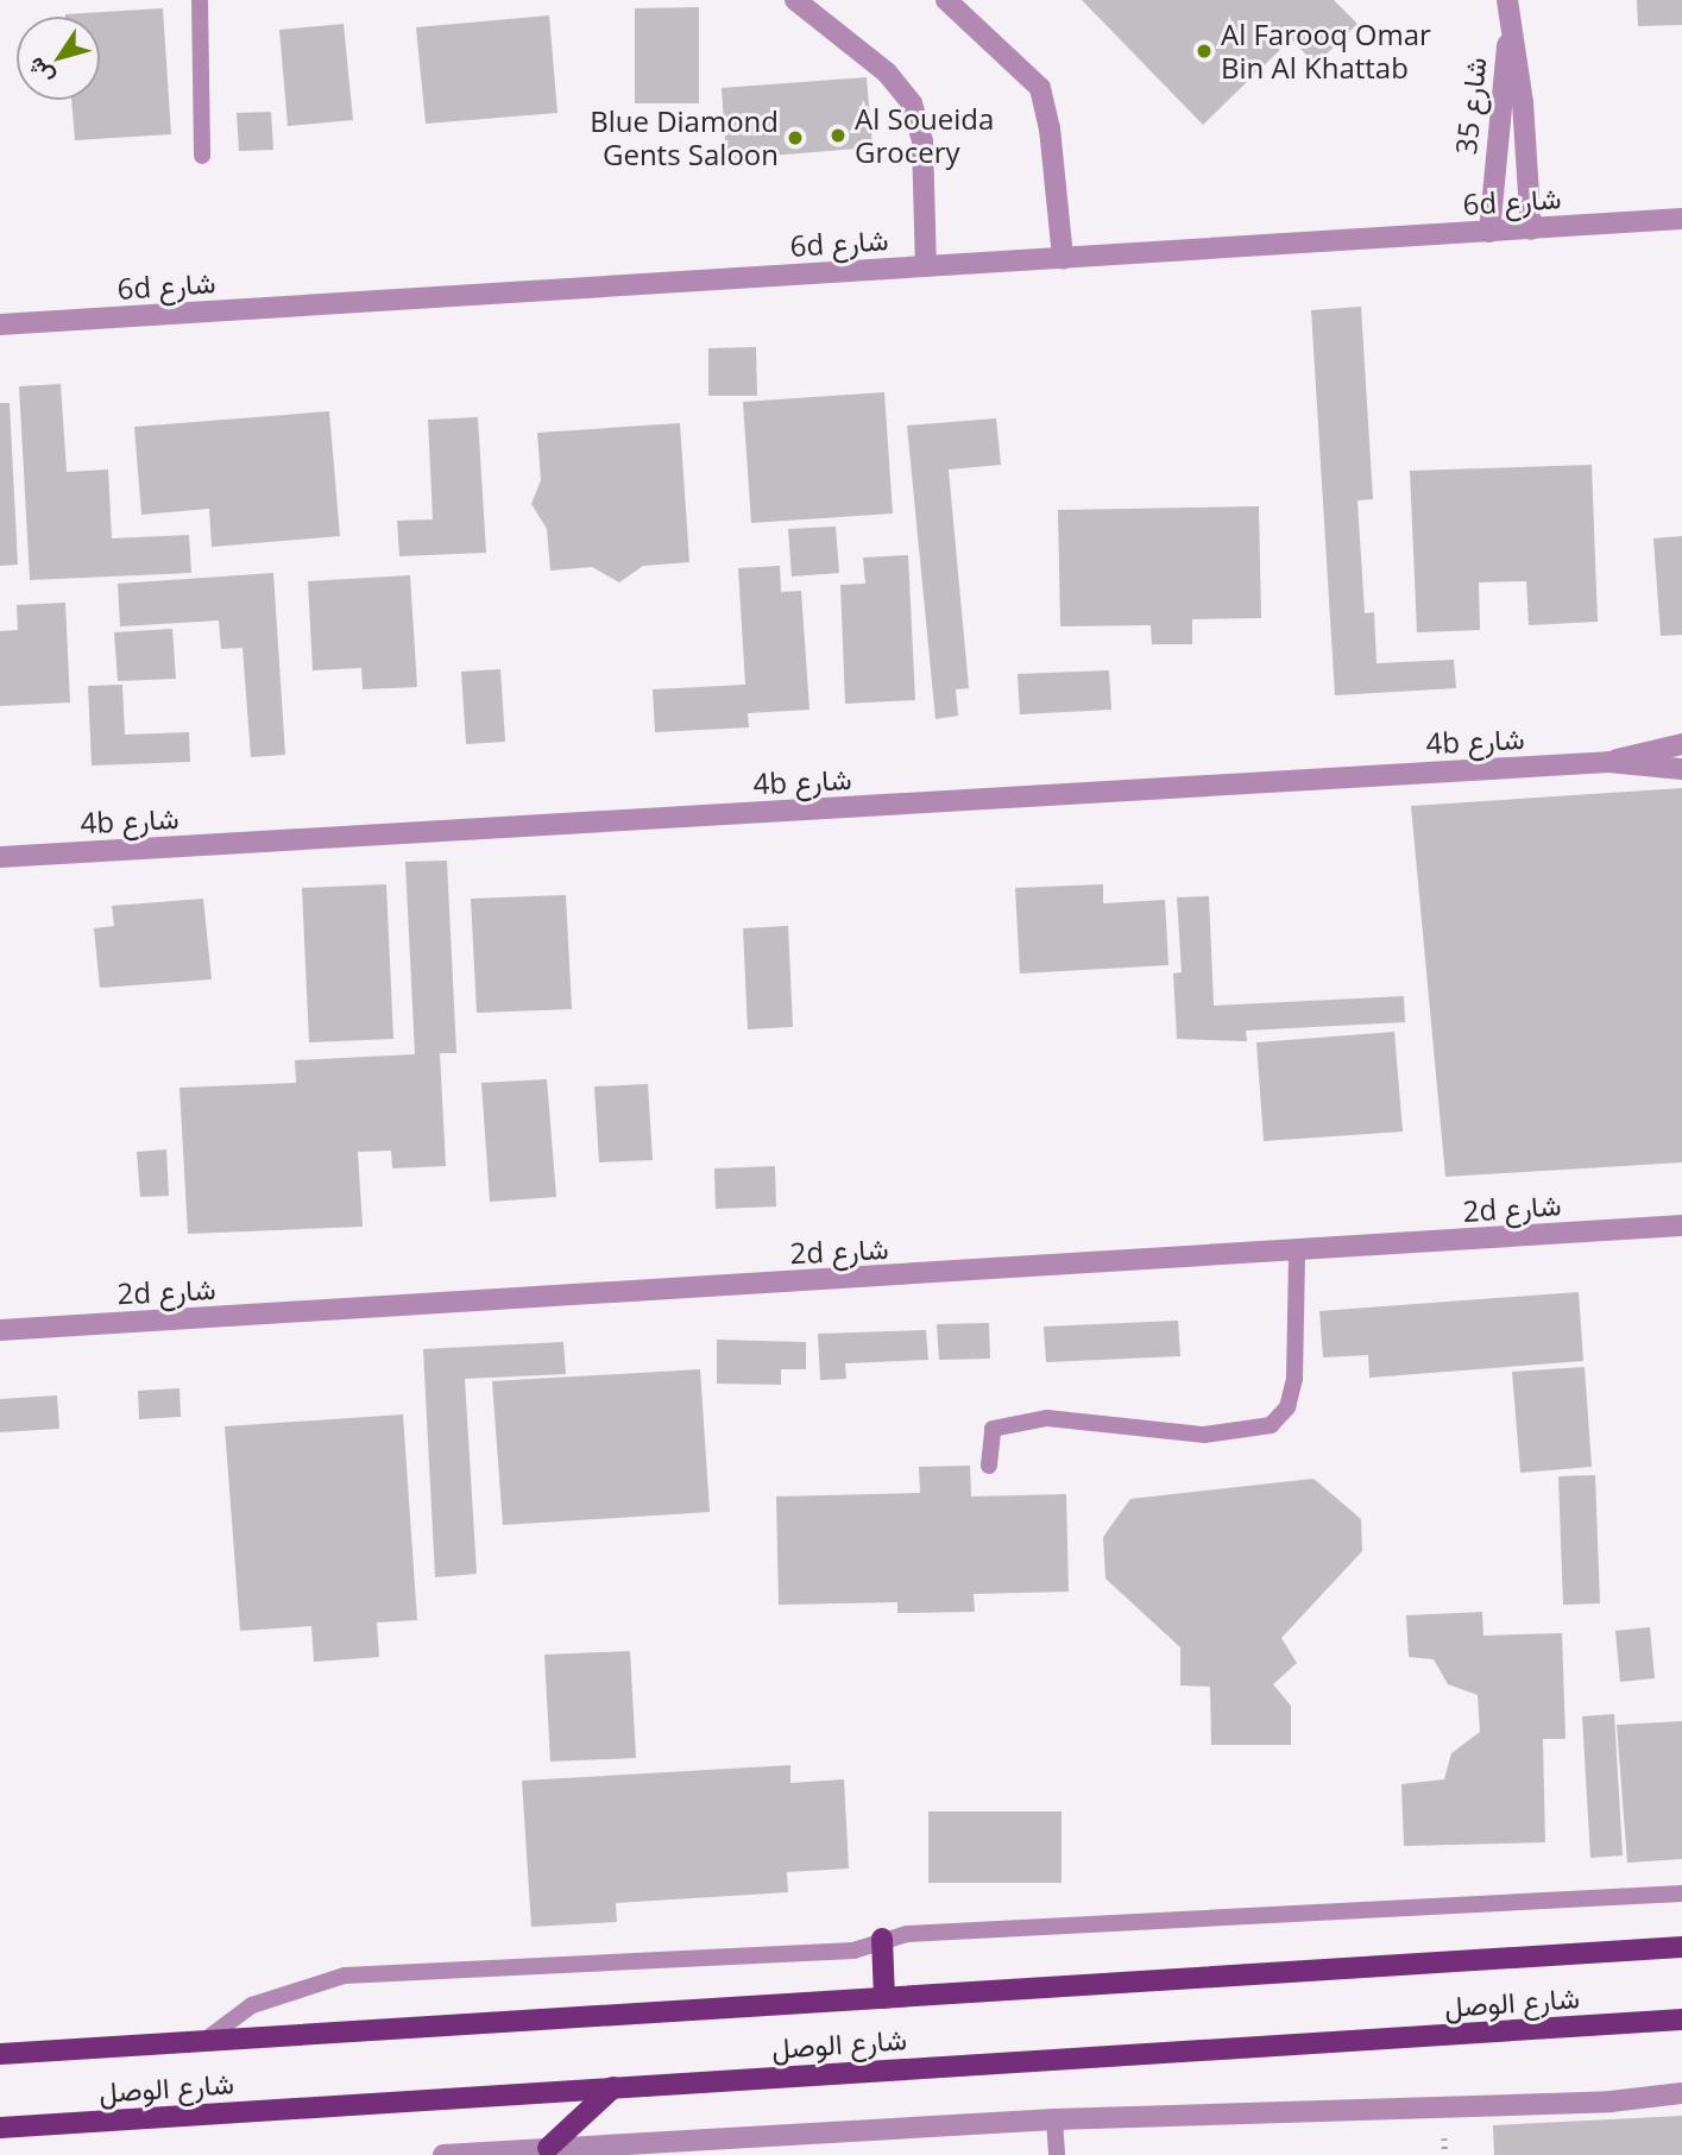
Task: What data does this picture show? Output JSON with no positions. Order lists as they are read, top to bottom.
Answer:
{
  "streets": {
    "main road": ["شارع الوصل"],
    "street": [
      "شارع 35",
      "6d شارع",
      "4b شارع",
      "2d شارع"
    ]
  },
  "crossings": [
    ["شارع 35", "6d شارع"]
  ],
  "places": ["Al Farooq Omar Bin Al Khattab", "Al Soueida Grocery", "Blue Diamond Gents Saloon"],
  "north": "bottom left"
}
